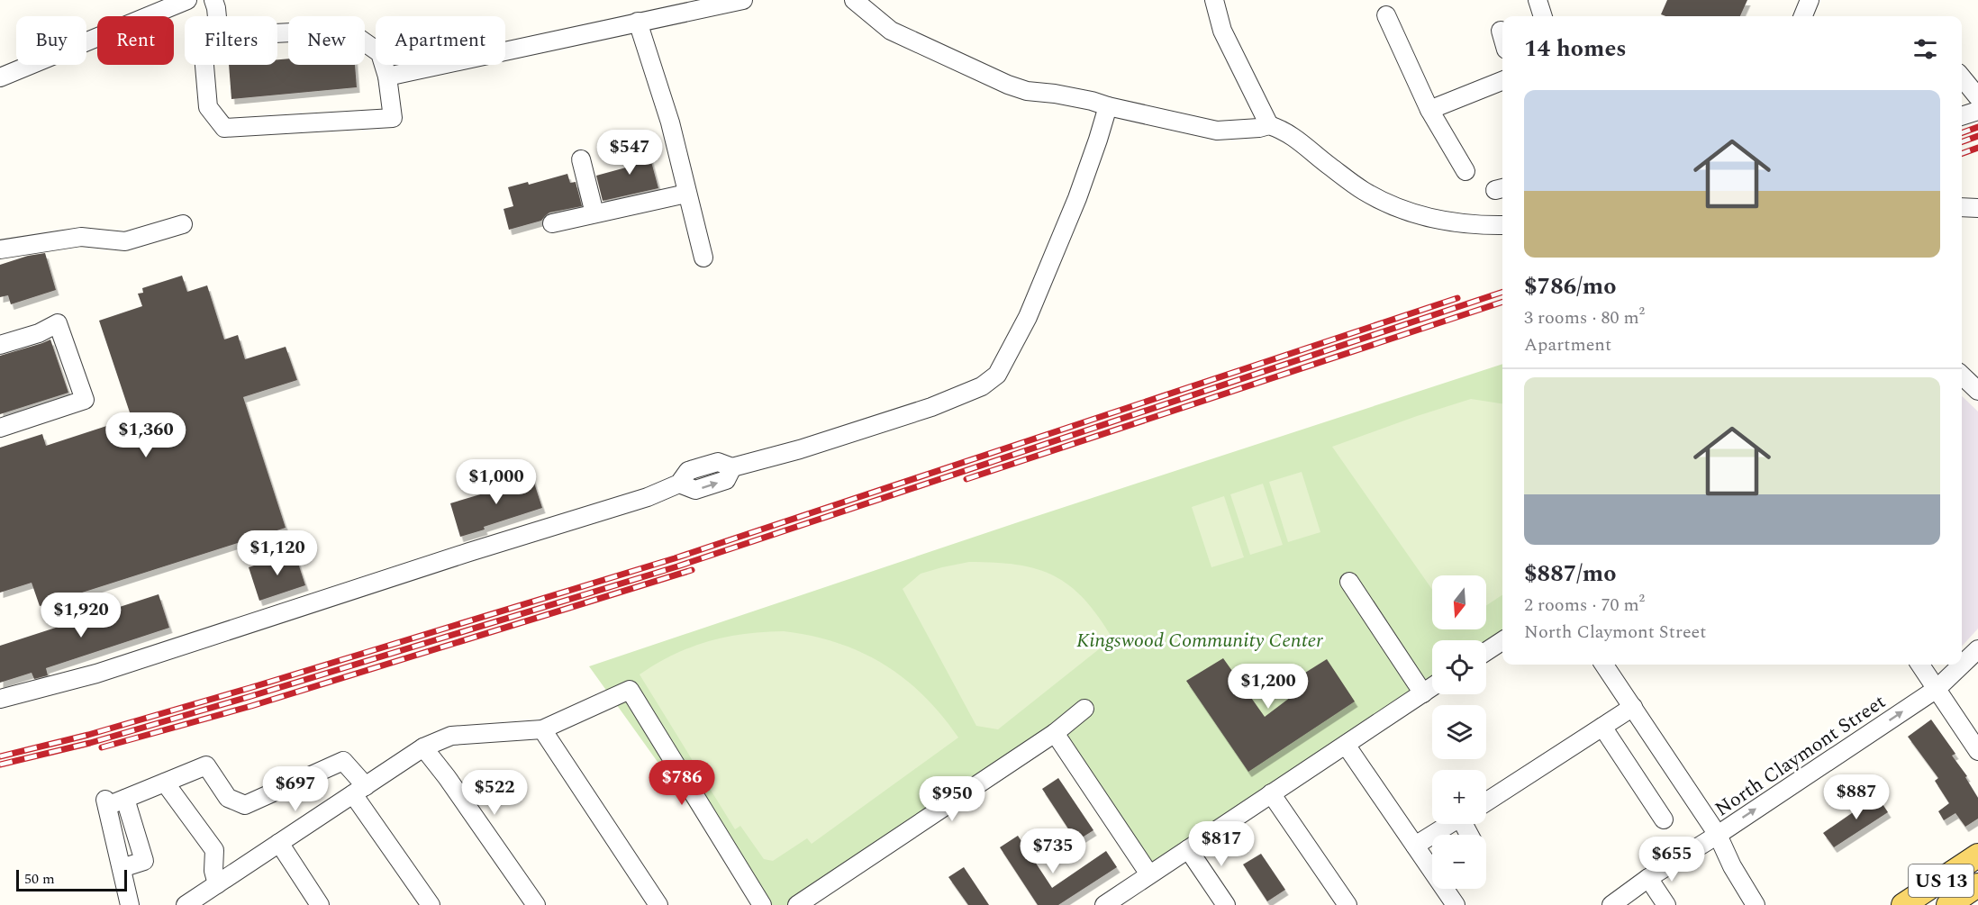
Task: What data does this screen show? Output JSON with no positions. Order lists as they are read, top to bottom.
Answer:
{
  "streets": {
    "main road": ["US 13"],
    "street": ["North Claymont Street"]
  },
  "one_way": ["North Claymont Street"],
  "parks": ["Kingswood Community Center"],
  "scale_bar": "50 m",
  "north": "bottom",
  "page": {
    "chip": [
      "Buy",
      "Rent",
      "Filters",
      "New",
      "Apartment"
    ],
    "heading": "14 homes",
    "list": [
      {
        "name": "$786/mo",
        "note": "3 rooms · 80 m² · Apartment"
      },
      {
        "name": "$887/mo",
        "note": "2 rooms · 70 m² · North Claymont Street"
      }
    ],
    "price": [
      "$547",
      "$1,360",
      "$1,000",
      "$1,120",
      "$1,920",
      "$1,200",
      "$786",
      "$697",
      "$522",
      "$887",
      "$950",
      "$817",
      "$735",
      "$655"
    ],
    "map_buttons": ["+", "−"],
    "scale": "50 m"
  }
}
